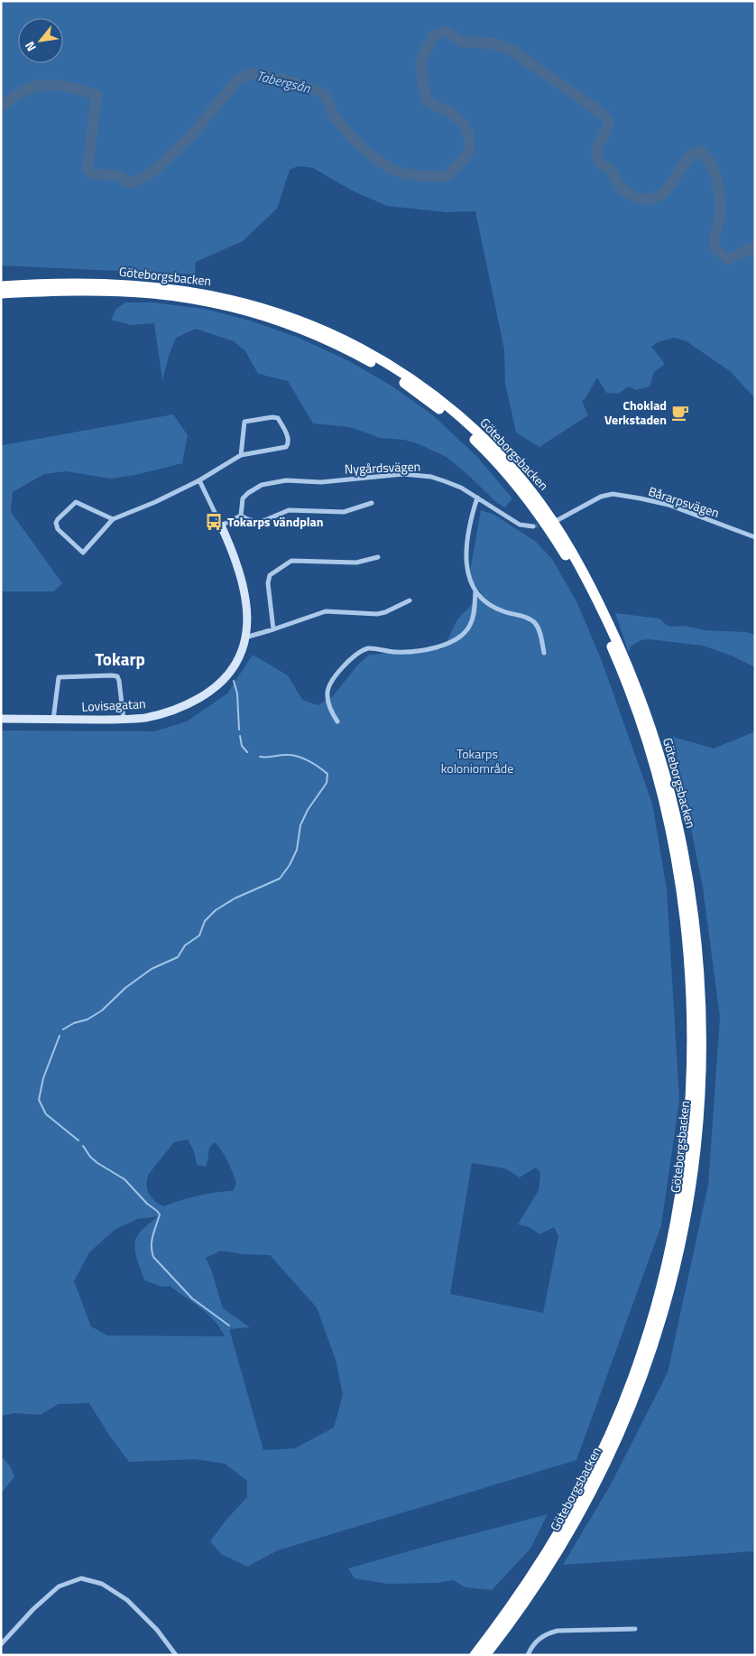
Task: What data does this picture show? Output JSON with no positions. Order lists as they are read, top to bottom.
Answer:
{
  "streets": {
    "highway": ["Göteborgsbacken"],
    "street": ["Nygårdsvägen", "Bårarpsvägen", "Lovisagatan"]
  },
  "districts": ["Tokarp"],
  "water": ["Tabergsån"],
  "parks": ["Tokarps koloniområde"],
  "places": {
    "cafe": ["Choklad Verkstaden"],
    "bus stop": ["Tokarps vändplan"]
  },
  "north": "bottom left"
}
